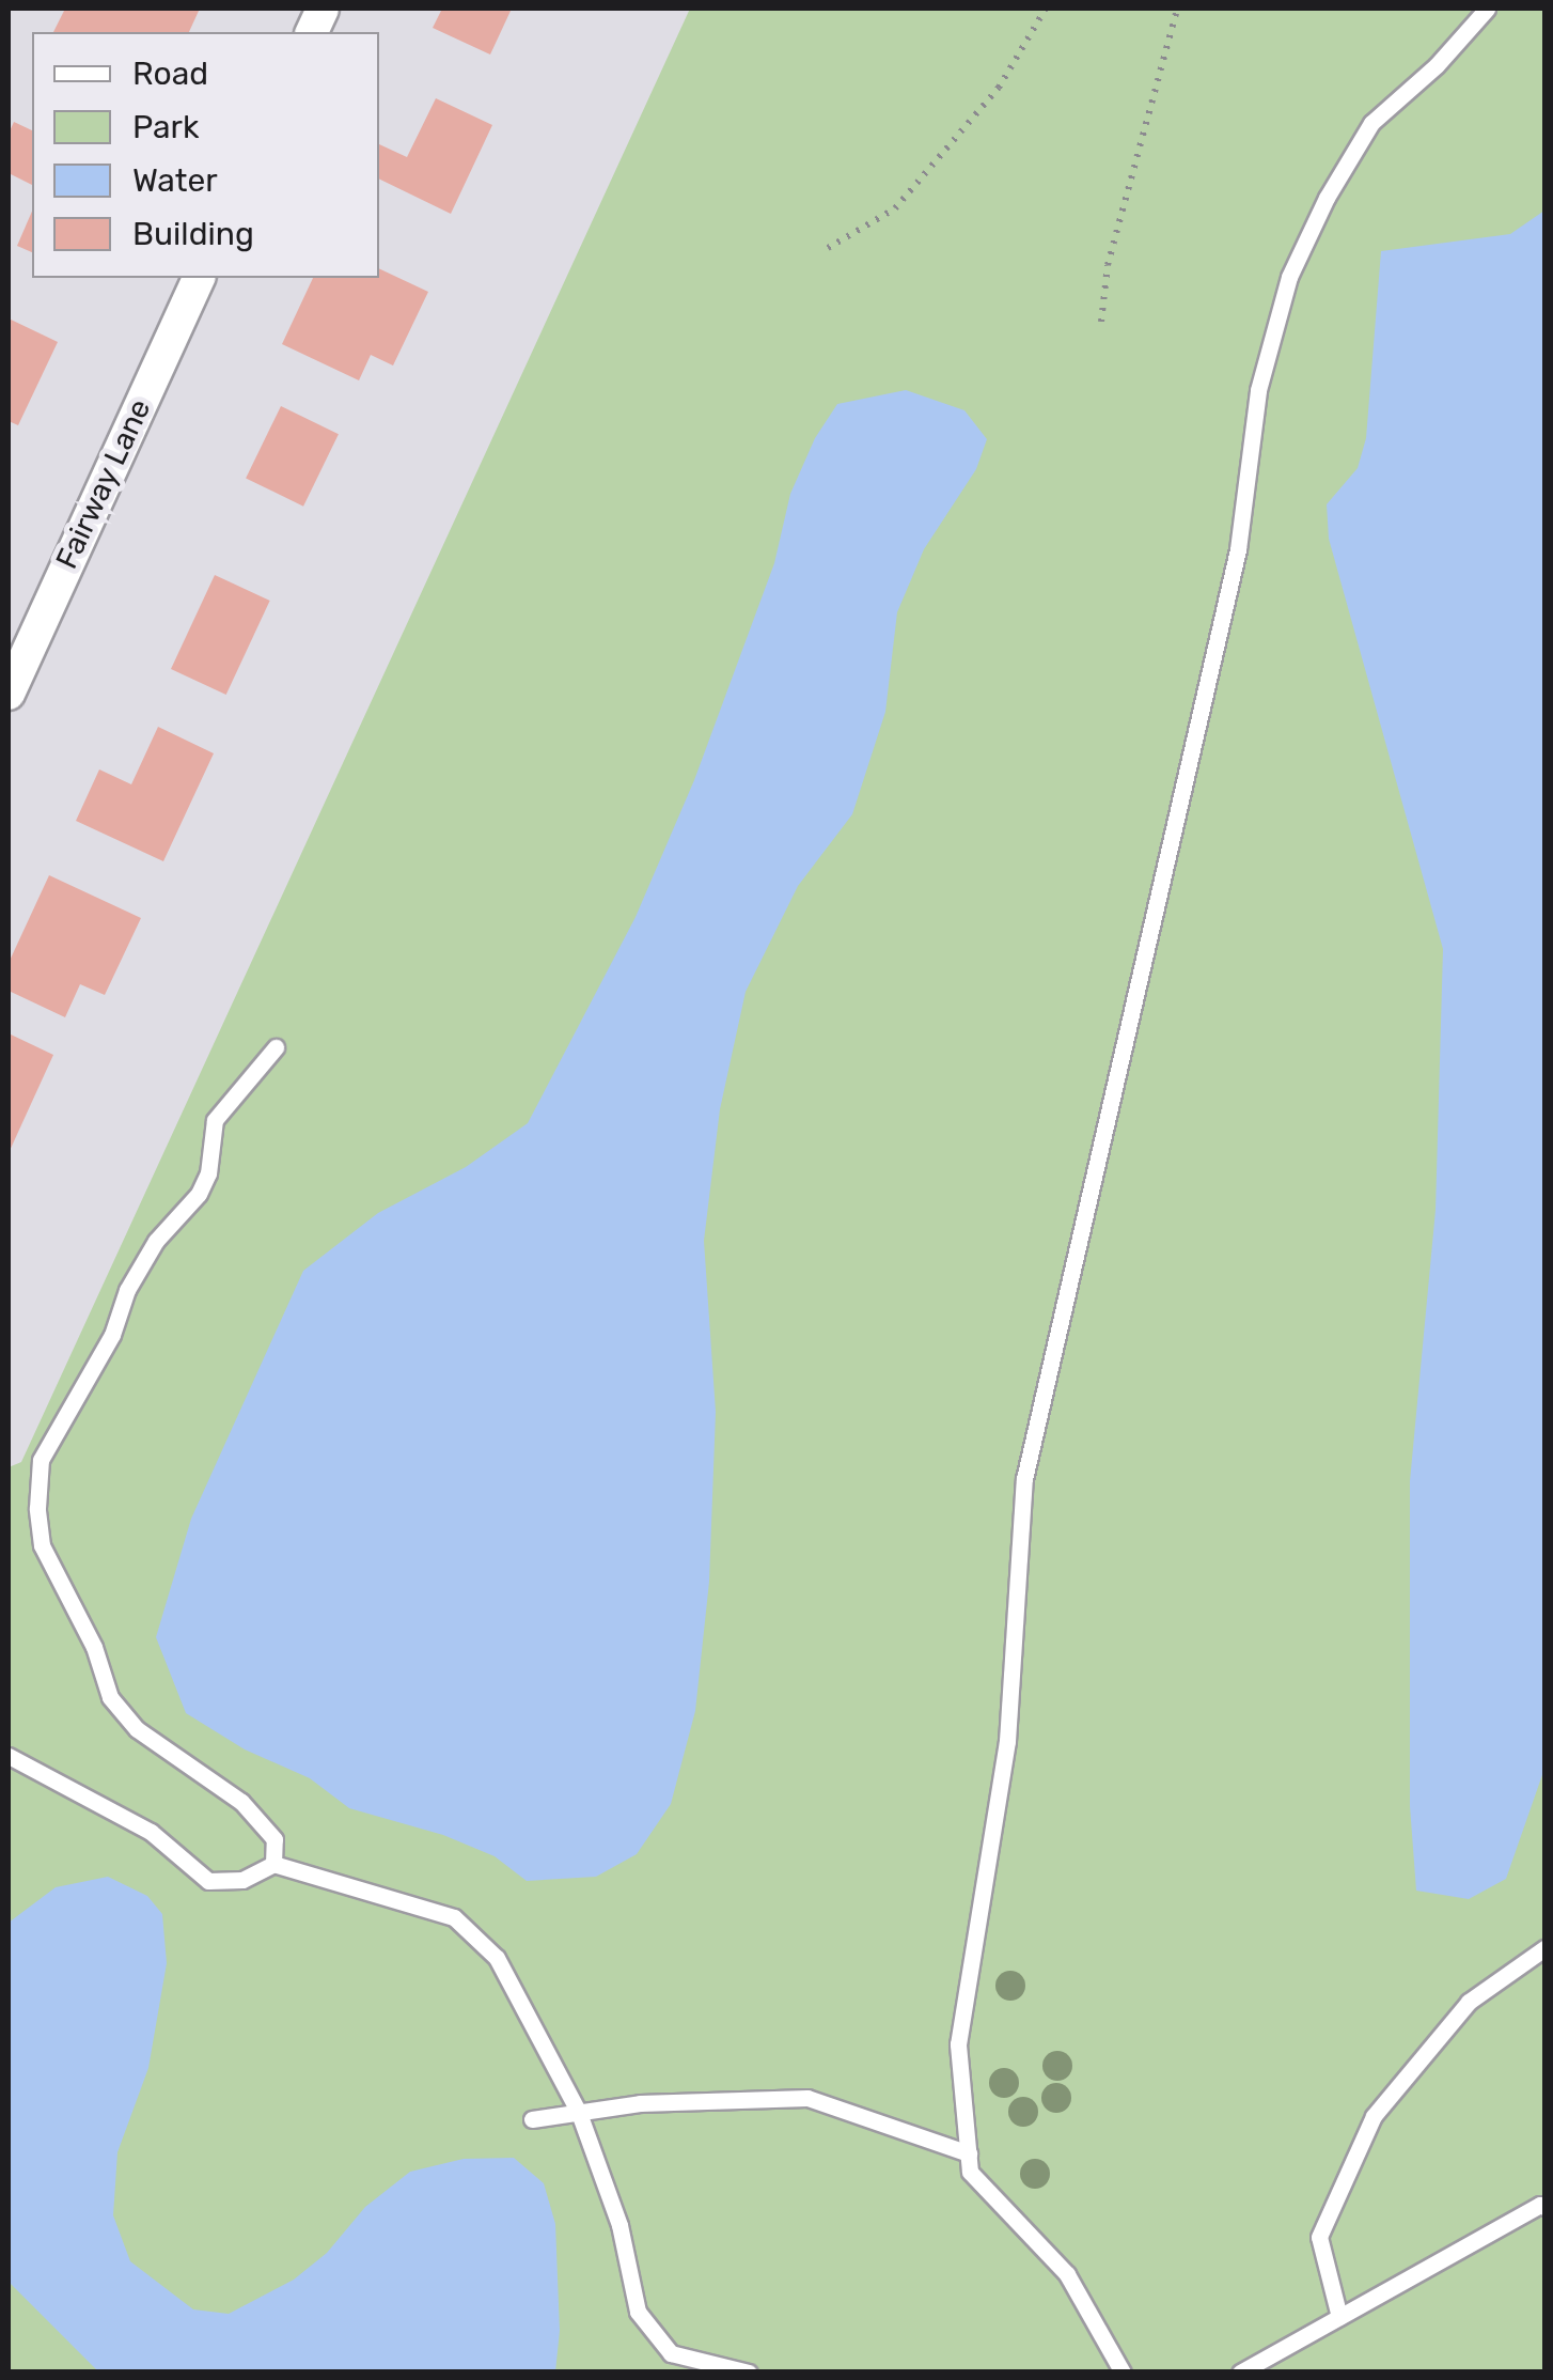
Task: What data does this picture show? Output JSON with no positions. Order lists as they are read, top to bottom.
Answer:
{
  "streets": {
    "street": ["Fairway Lane"]
  },
  "legend": [
    "Road",
    "Park",
    "Water",
    "Building"
  ]
}
